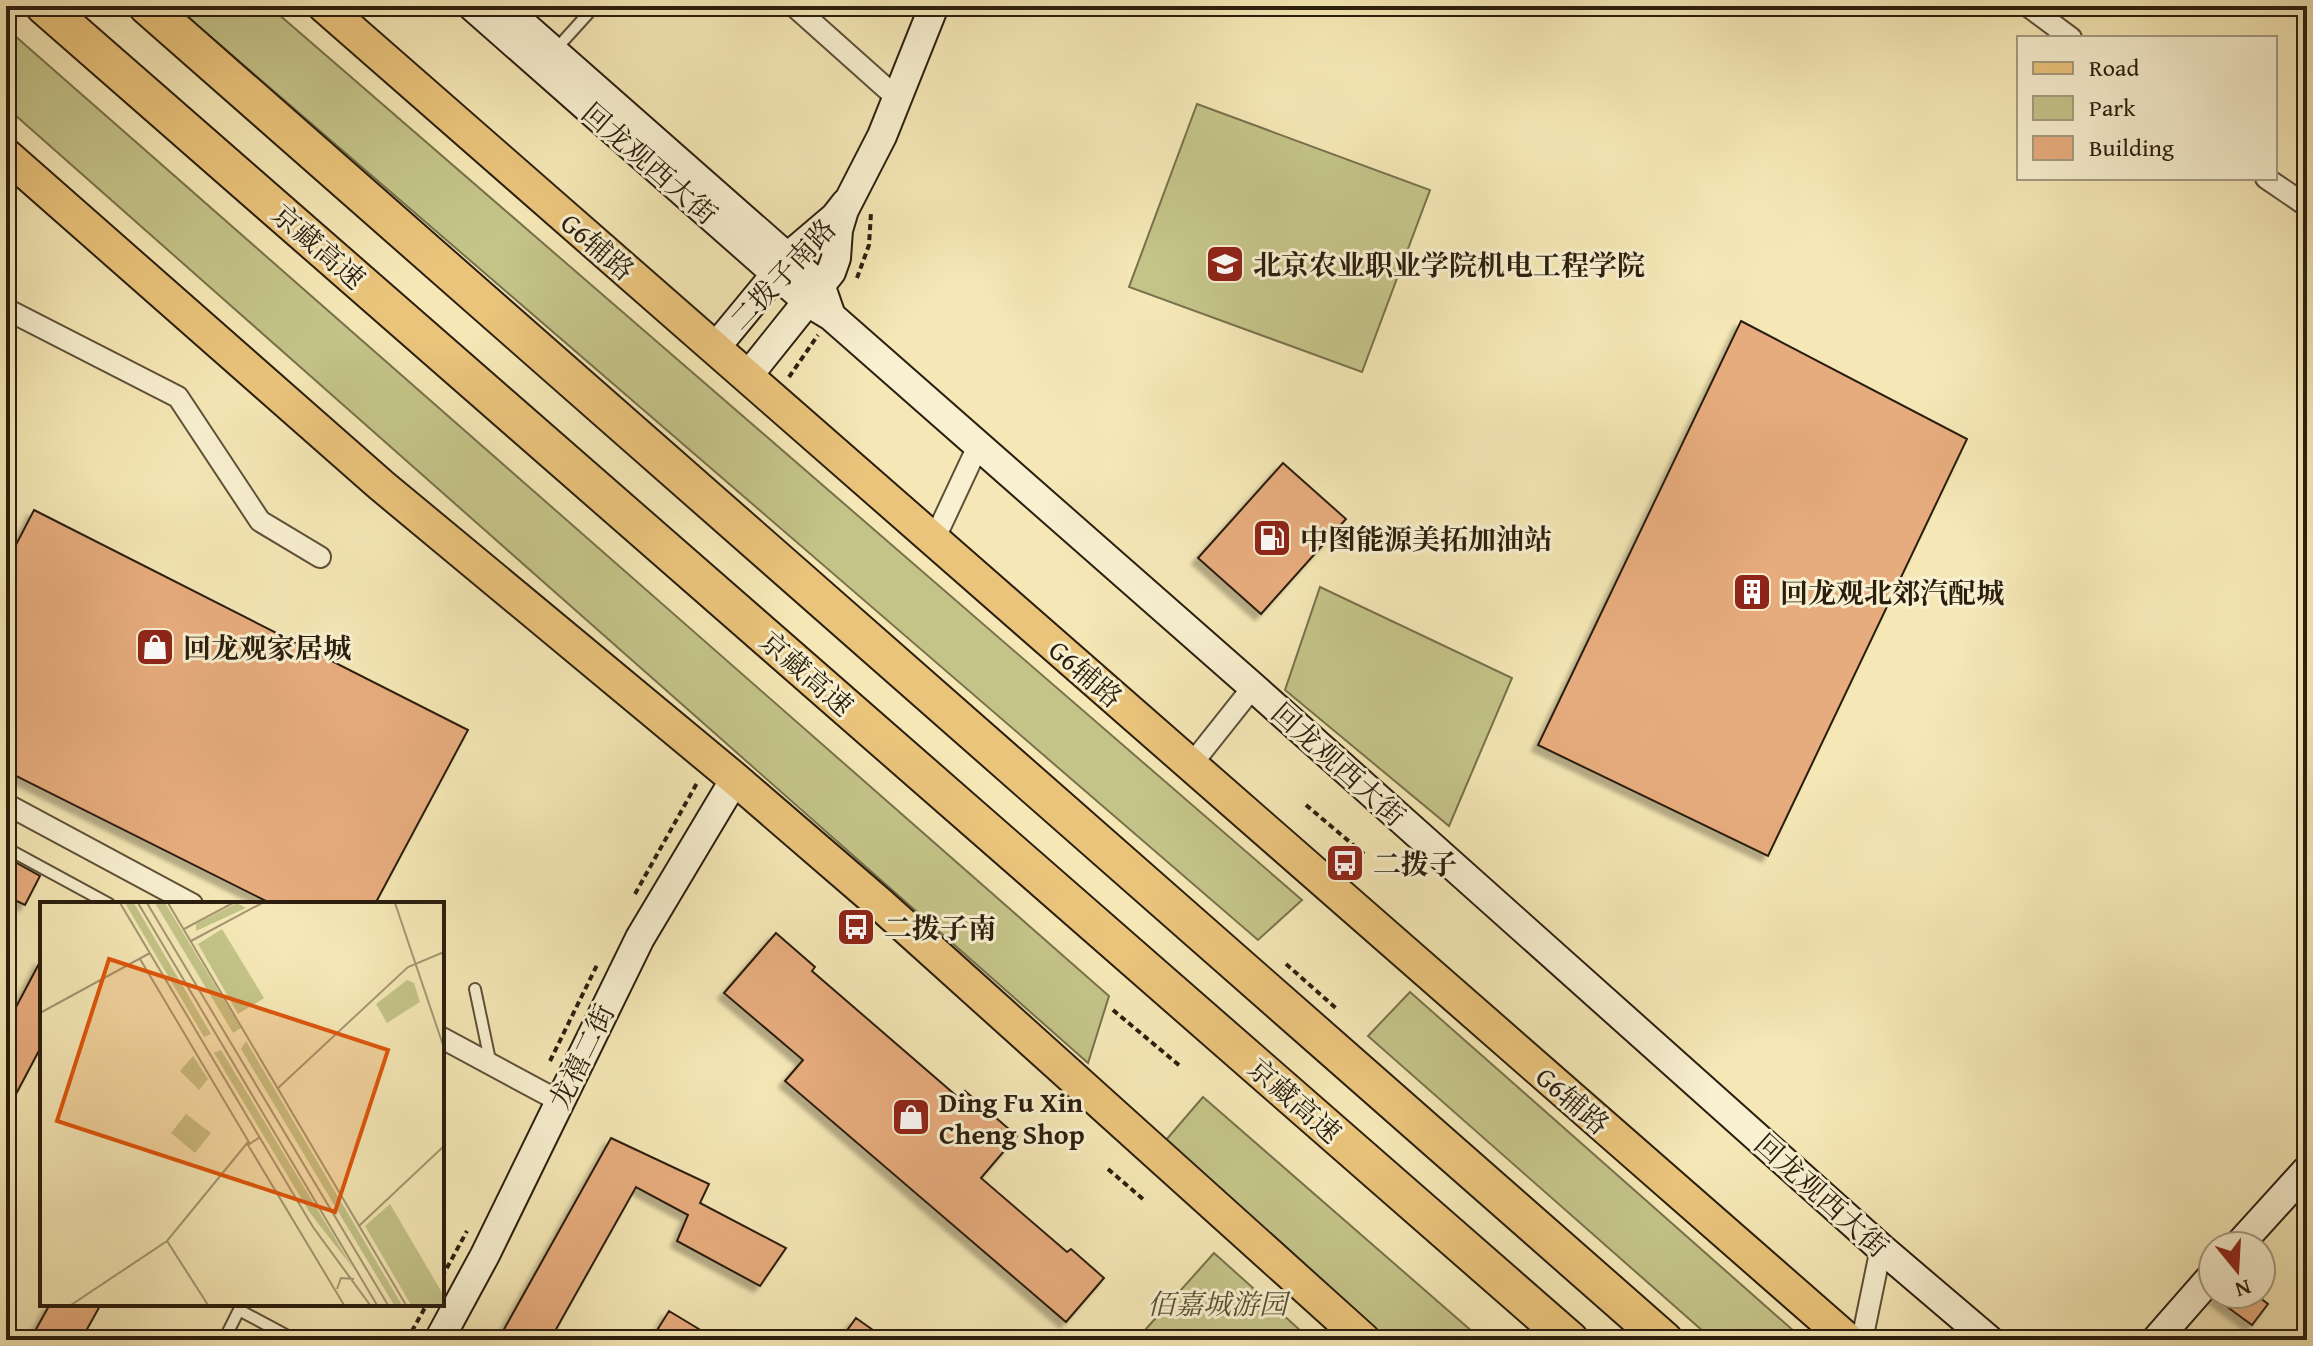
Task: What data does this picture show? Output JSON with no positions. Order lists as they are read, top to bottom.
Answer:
{
  "streets": {
    "highway": ["京藏高速"],
    "main road": ["G6辅路"],
    "street": ["回龙观西大街", "二拨子南路", "龙禧二街"]
  },
  "crossings": [
    ["回龙观西大街", "二拨子南路"],
    ["G6辅路", "二拨子南路"]
  ],
  "parks": ["佰嘉城游园"],
  "places": {
    "school or university": ["北京农业职业学院机电工程学院"],
    "fuel station": ["中图能源美拓加油站"],
    "building": ["回龙观北郊汽配城"],
    "shop": ["回龙观家居城", "Ding Fu Xin Cheng Shop"],
    "bus stop": ["二拨子", "二拨子南"]
  },
  "legend": ["Road", "Park", "Building"],
  "north": "bottom"
}
